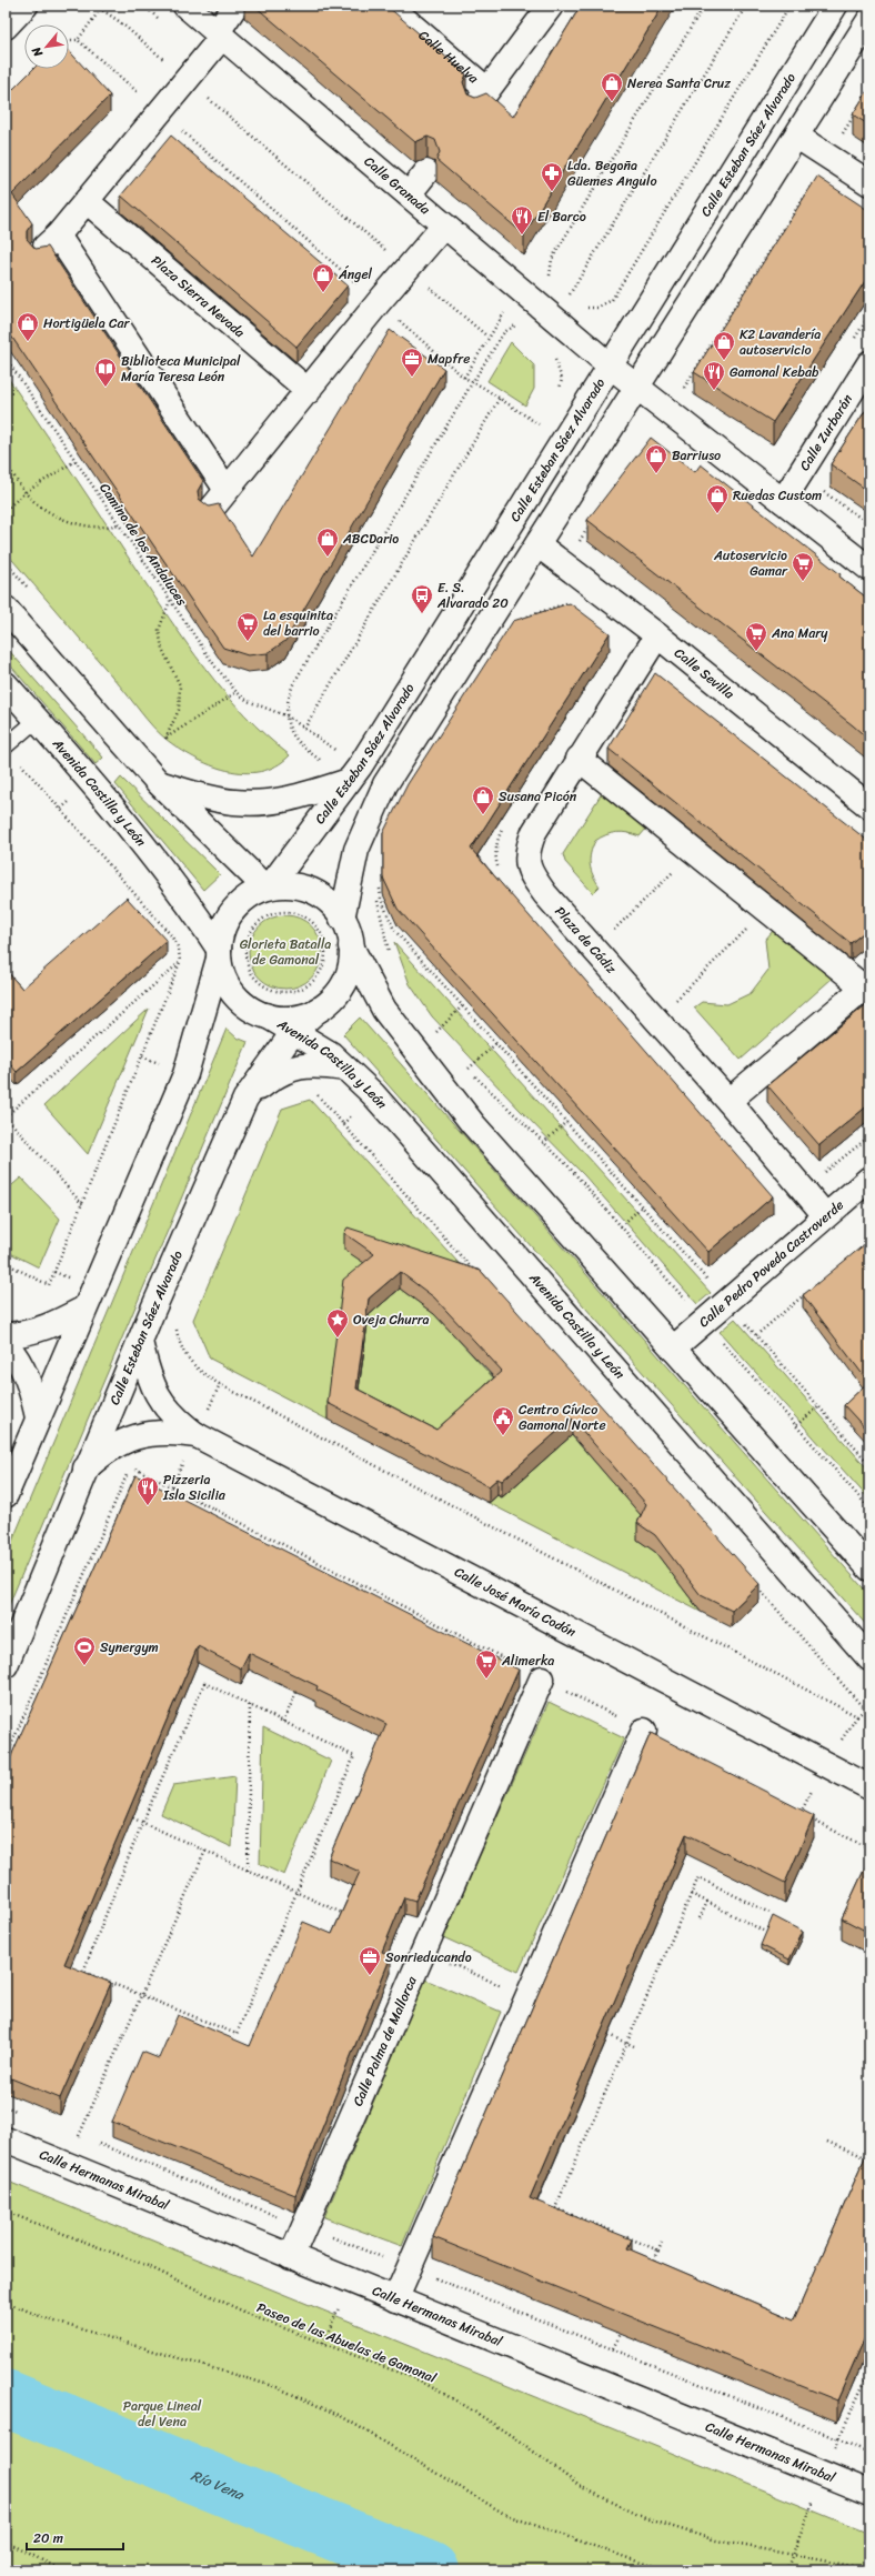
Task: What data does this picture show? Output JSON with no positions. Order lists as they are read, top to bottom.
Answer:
{
  "streets": {
    "street": [
      "Calle Huelva",
      "Calle Esteban Sáez Alvarado",
      "Calle Granada",
      "Plaza Sierra Nevada",
      "Calle Zurbarán",
      "Calle Sevilla",
      "Avenida Castilla y León",
      "Plaza de Cádiz",
      "Calle Pedro Poveda Castroverde",
      "Calle José María Codón",
      "Calle Palma de Mallorca",
      "Calle Hermanas Mirabal"
    ],
    "path": ["Camino de los Andaluces", "Paseo de las Abuelas de Gamonal"]
  },
  "crossings": [
    ["Calle Esteban Sáez Alvarado", "Calle Granada"],
    ["Calle Esteban Sáez Alvarado", "Avenida Castilla y León"],
    ["Calle Esteban Sáez Alvarado", "Calle José María Codón"],
    ["Calle Granada", "Calle Zurbarán"],
    ["Calle Sevilla", "Plaza de Cádiz"],
    ["Plaza de Cádiz", "Calle Pedro Poveda Castroverde"],
    ["Calle Palma de Mallorca", "Calle Hermanas Mirabal"]
  ],
  "water": ["Río Vena"],
  "parks": ["Glorieta Batalla de Gamonal", "Parque Lineal del Vena"],
  "places": {
    "shop": [
      "Nerea Santa Cruz",
      "Ángel",
      "Hortigüela Car",
      "K2 Lavandería autoservicio",
      "Barriuso",
      "Ruedas Custom",
      "ABCDario",
      "Susana Picón"
    ],
    "pharmacy": ["Lda. Begoña Güemes Angulo"],
    "restaurant": ["El Barco", "Gamonal Kebab", "Pizzeria Isla Sicilia"],
    "office": ["Mapfre", "Sonrieducando"],
    "library": ["Biblioteca Municipal María Teresa León"],
    "supermarket": [
      "Autoservicio Gamar",
      "La esquinita del barrio",
      "Ana Mary",
      "Alimerka"
    ],
    "bus stop": ["E. S. Alvarado 20"],
    "place": ["Oveja Churra"],
    "public building": ["Centro Cívico Gamonal Norte"],
    "sports": ["Synergym"]
  },
  "scale_bar": "20 m",
  "north": "bottom left"
}
